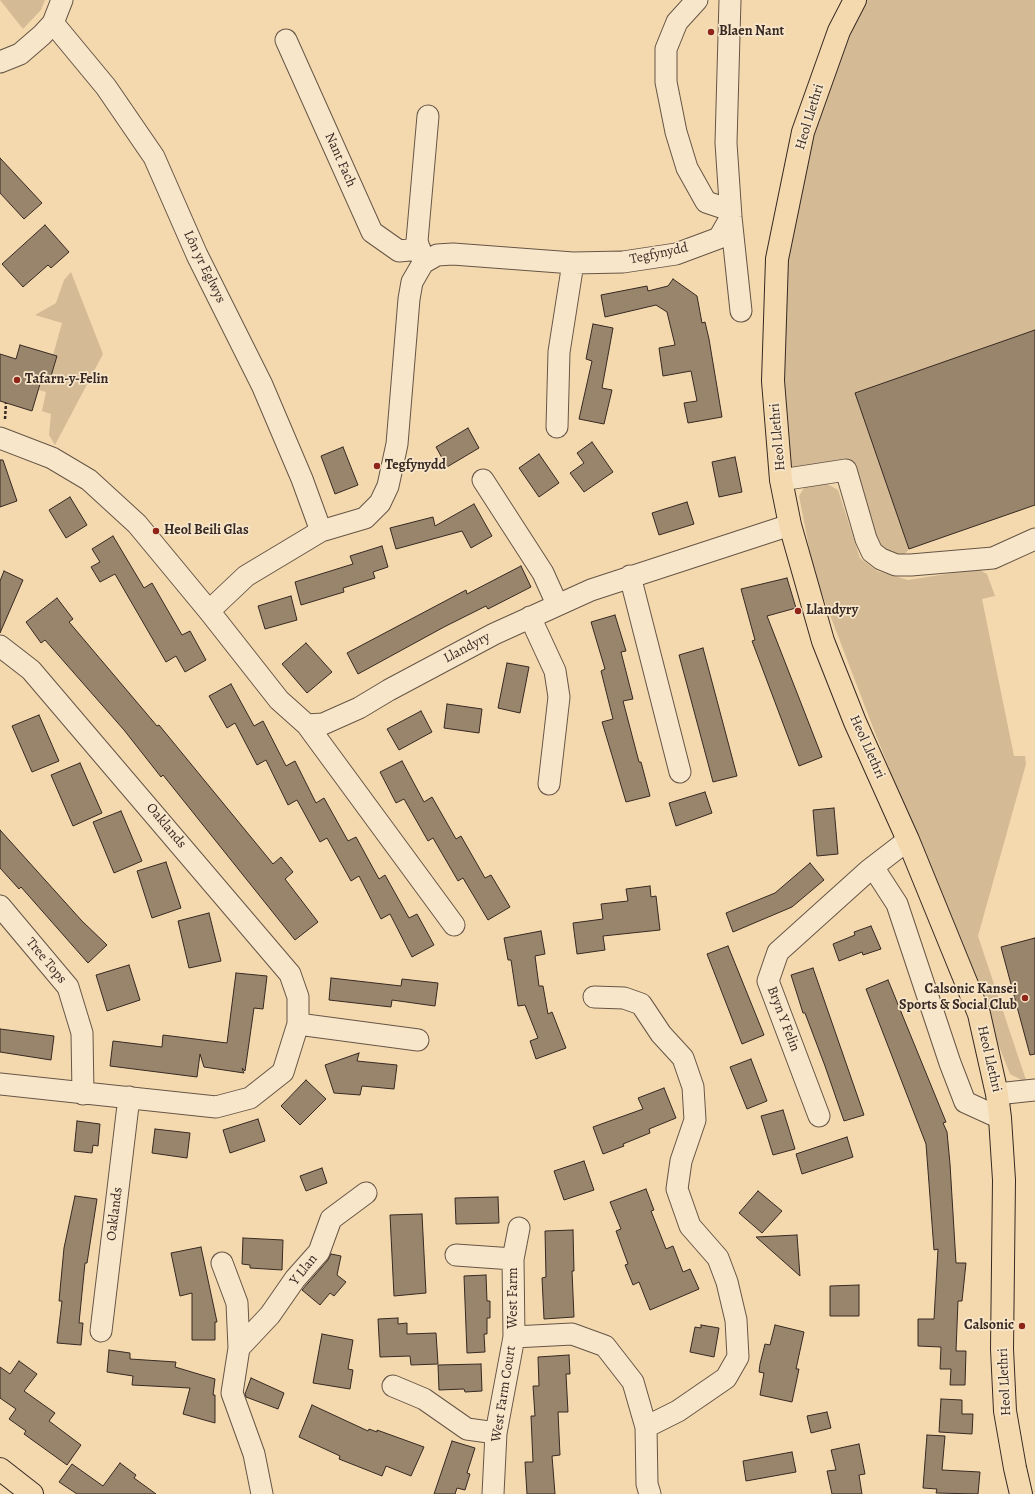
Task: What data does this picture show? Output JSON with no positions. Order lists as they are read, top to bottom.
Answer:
{
  "streets": {
    "main road": ["Heol Llethri"],
    "street": [
      "Nant Fach",
      "Tegfynydd",
      "Lôn yr Eglwys",
      "Llandyry",
      "Oaklands",
      "Tree Tops",
      "Bryn Y Felin",
      "Y Llan",
      "West Farm",
      "West Farm Court"
    ]
  },
  "crossings": [
    ["Heol Llethri", "Llandyry"],
    ["Heol Llethri", "Bryn Y Felin"],
    ["Nant Fach", "Tegfynydd"],
    ["Oaklands", "Tree Tops"],
    ["West Farm", "West Farm Court"]
  ],
  "places": [
    "Blaen Nant",
    "Tafarn-y-Felin",
    "Tegfynydd",
    "Heol Beili Glas",
    "Llandyry",
    "Calsonic Kansei Sports & Social Club",
    "Calsonic"
  ]
}
